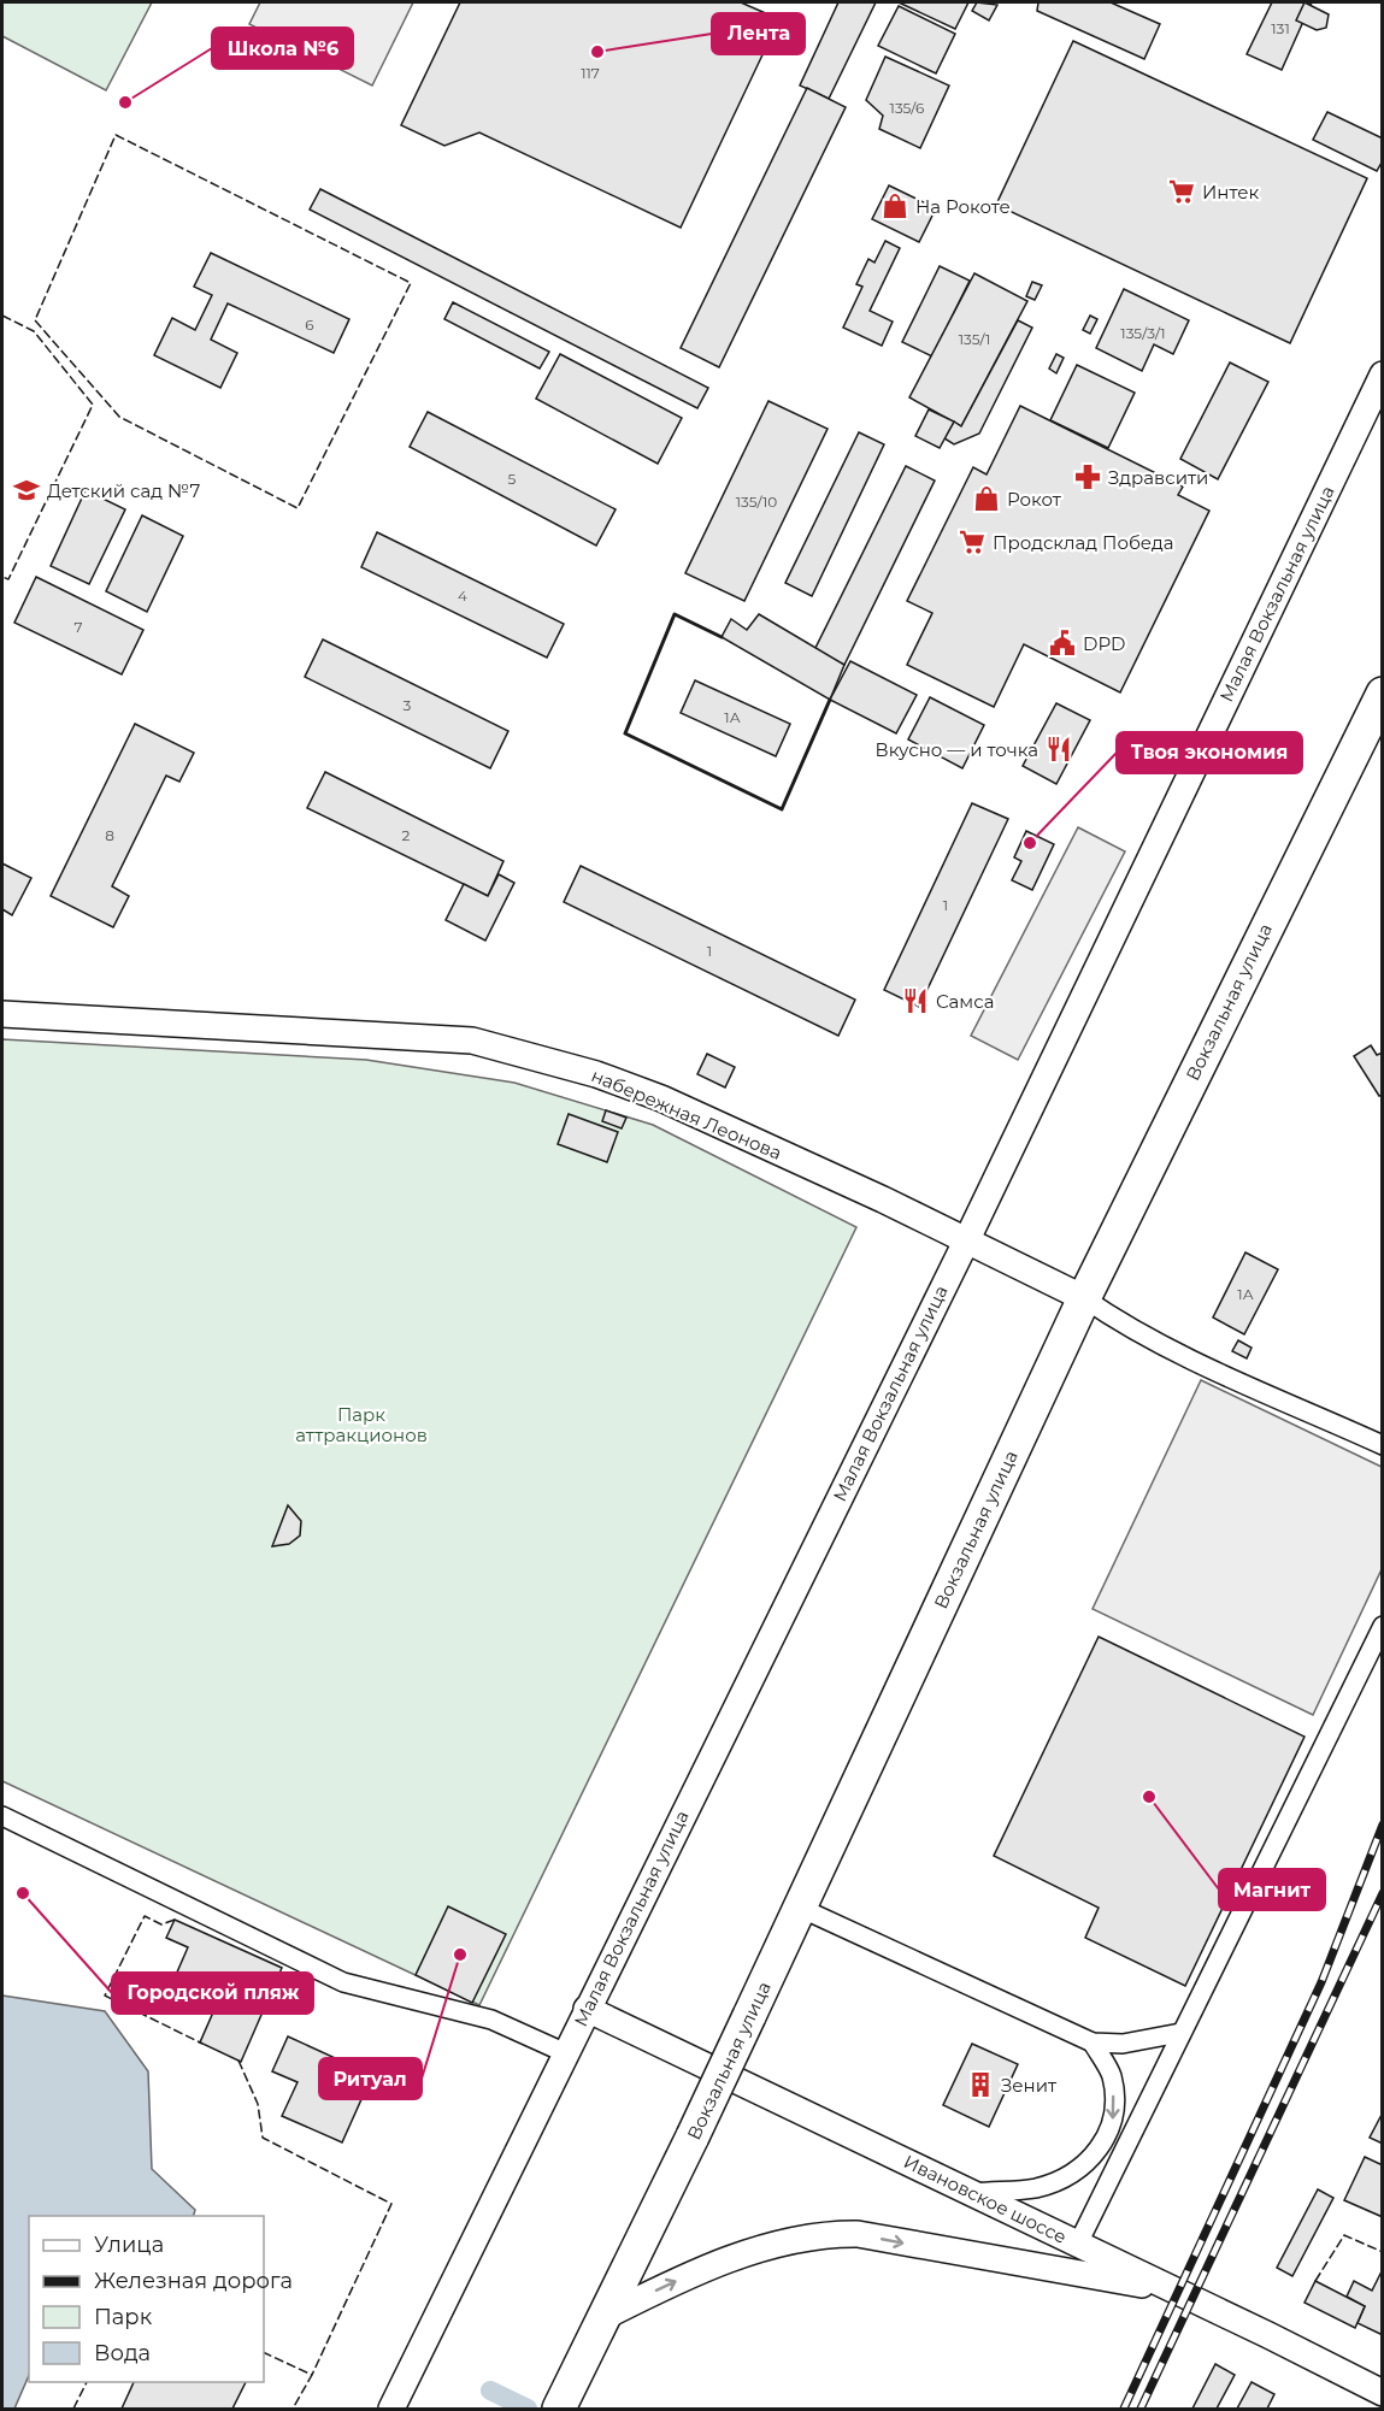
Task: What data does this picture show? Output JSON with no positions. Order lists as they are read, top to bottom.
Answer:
{
  "streets": {
    "highway": ["Вокзальная улица"],
    "main road": ["Малая Вокзальная улица", "набережная Леонова", "Ивановское шоссе"]
  },
  "crossings": [
    ["Малая Вокзальная улица", "набережная Леонова"],
    ["Малая Вокзальная улица", "Ивановское шоссе"],
    ["Вокзальная улица", "набережная Леонова"]
  ],
  "parks": ["Парк аттракционов"],
  "places": {
    "other": [
      "Лента",
      "Школа №6",
      "Твоя экономия",
      "Магнит",
      "Городской пляж",
      "Ритуал"
    ],
    "supermarket": ["Интек", "Продсклад Победа"],
    "shop": ["На Рокоте", "Рокот"],
    "pharmacy": ["Здравсити"],
    "school or university": ["Детский сад №7"],
    "public building": ["DPD"],
    "restaurant": ["Вкусно — и точка", "Самса"],
    "building": ["Зенит"]
  },
  "house_numbers": [
    "131",
    "117",
    "135/6",
    "6",
    "135/3/1",
    "135/1",
    "5",
    "135/10",
    "4",
    "7",
    "3",
    "1А",
    "8",
    "2",
    "1",
    "1",
    "1А"
  ],
  "legend": [
    "Улица",
    "Железная дорога",
    "Парк",
    "Вода"
  ]
}
